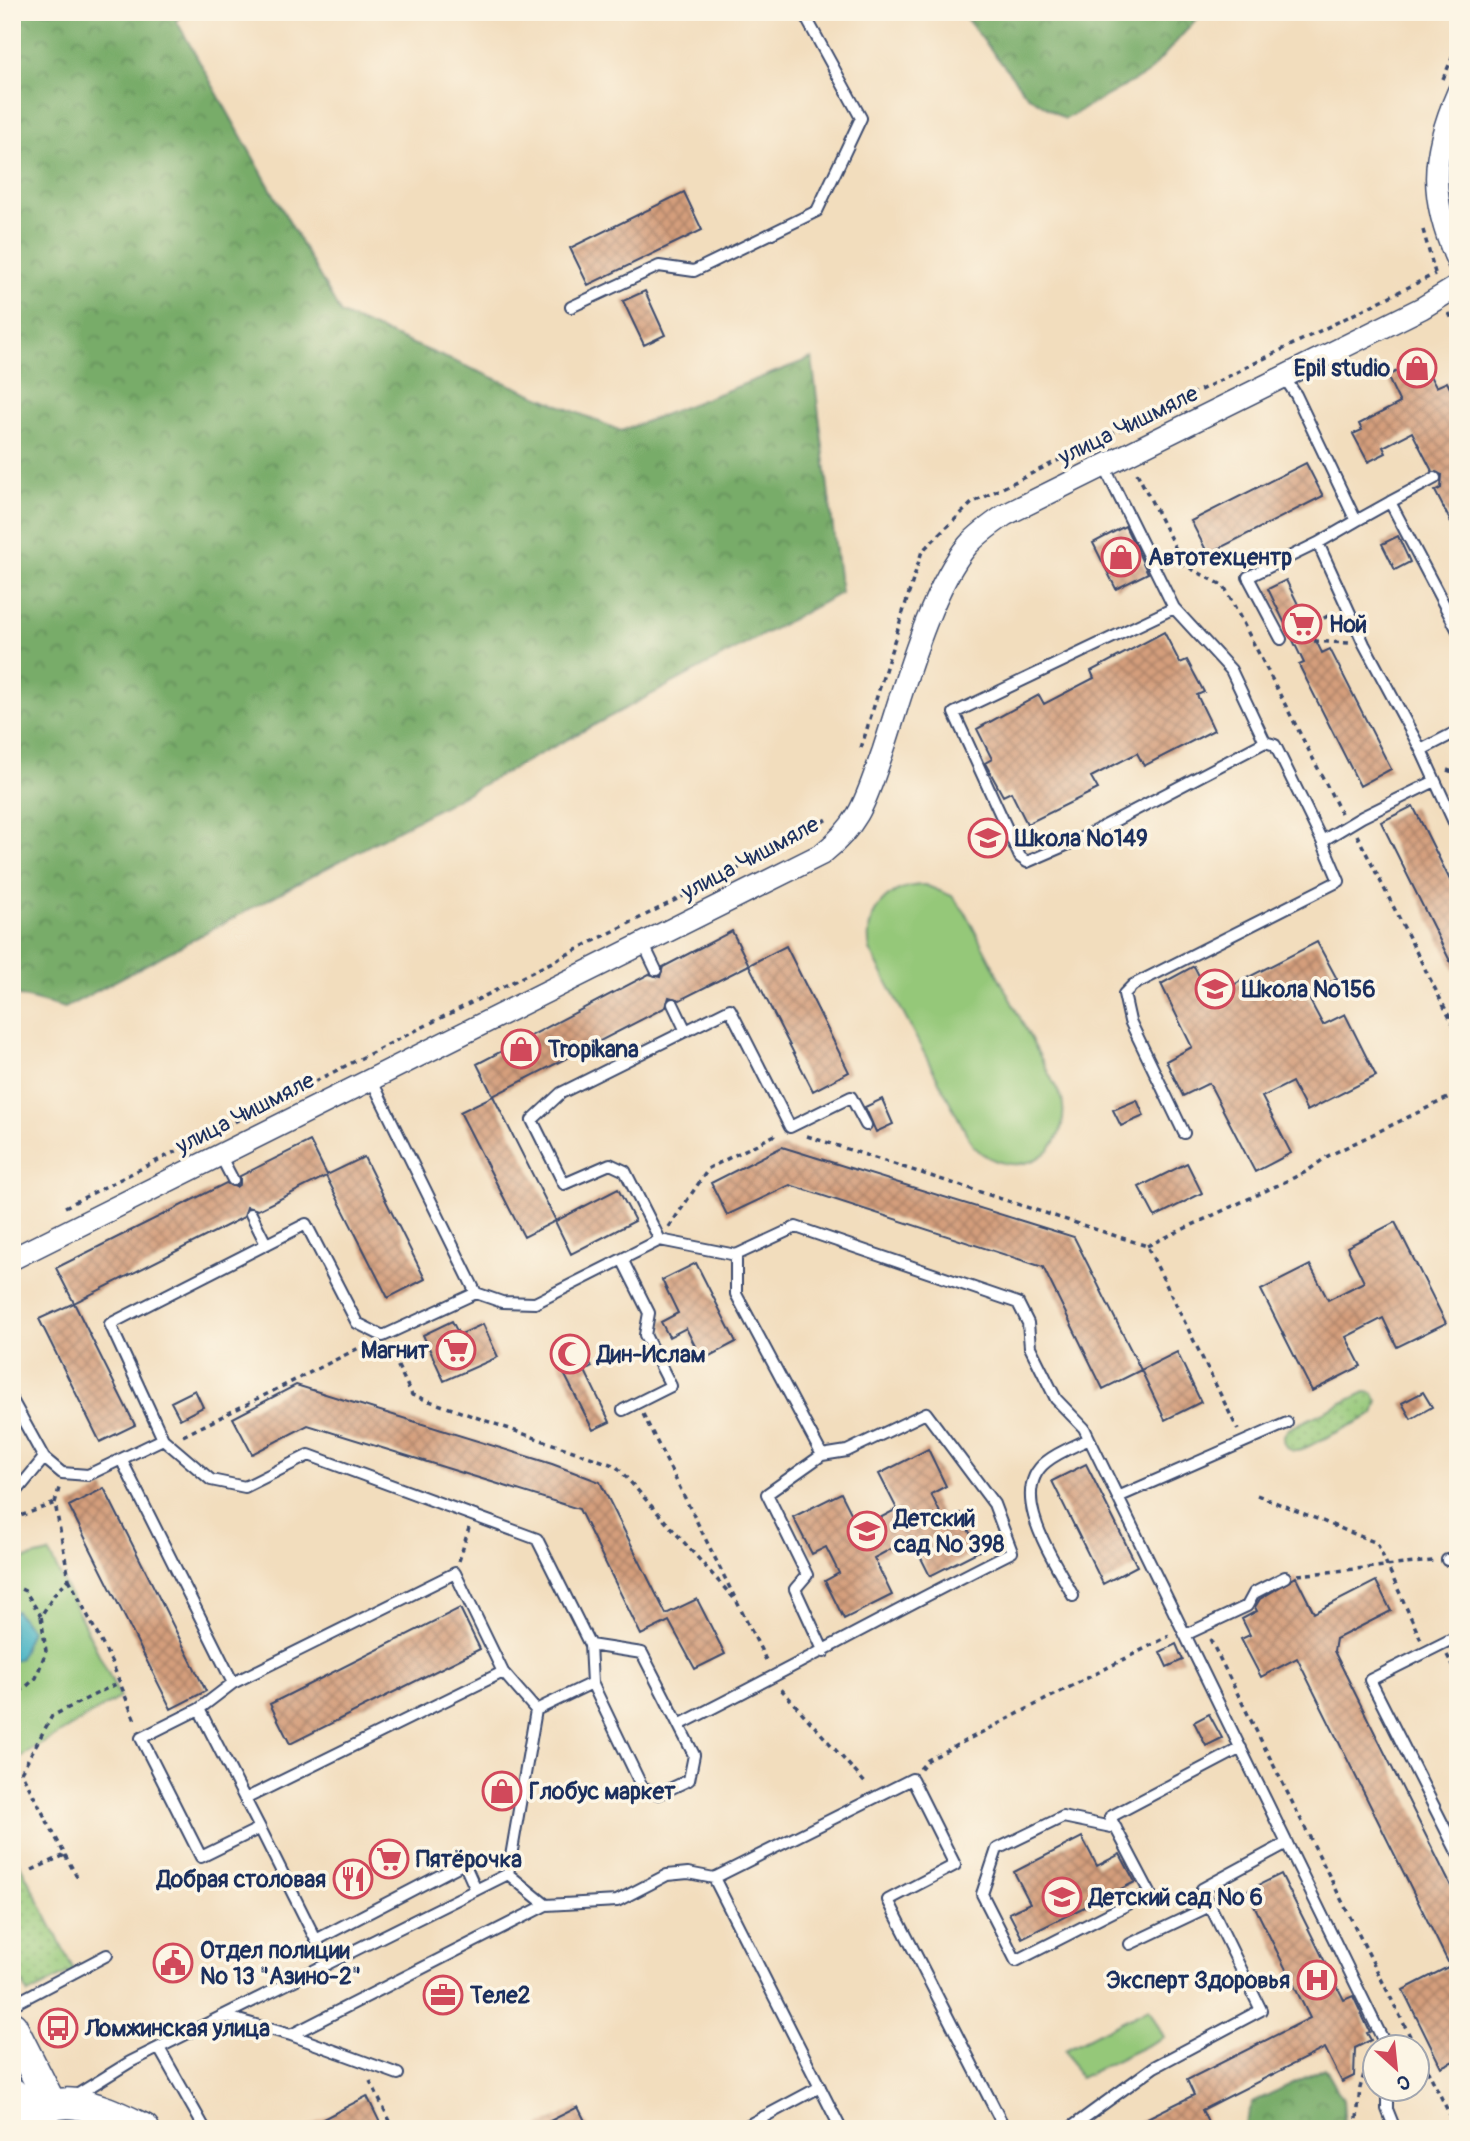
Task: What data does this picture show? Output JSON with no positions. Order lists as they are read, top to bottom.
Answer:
{
  "streets": {
    "street": ["улица Чишмяле"]
  },
  "places": {
    "shop": [
      "Epil studio",
      "Автотехцентр",
      "Tropikana",
      "Глобус маркет"
    ],
    "supermarket": ["Ной", "Магнит", "Пятёрочка"],
    "school or university": [
      "Школа №149",
      "Школа №156",
      "Детский сад № 398",
      "Детский сад № 6"
    ],
    "mosque": ["Дин-Ислам"],
    "restaurant": ["Добрая столовая"],
    "public building": ["Отдел полиции № 13 \"Азино-2\""],
    "hospital": ["Эксперт Здоровья"],
    "office": ["Теле2"],
    "bus stop": ["Ломжинская улица"]
  },
  "north": "bottom right"
}
